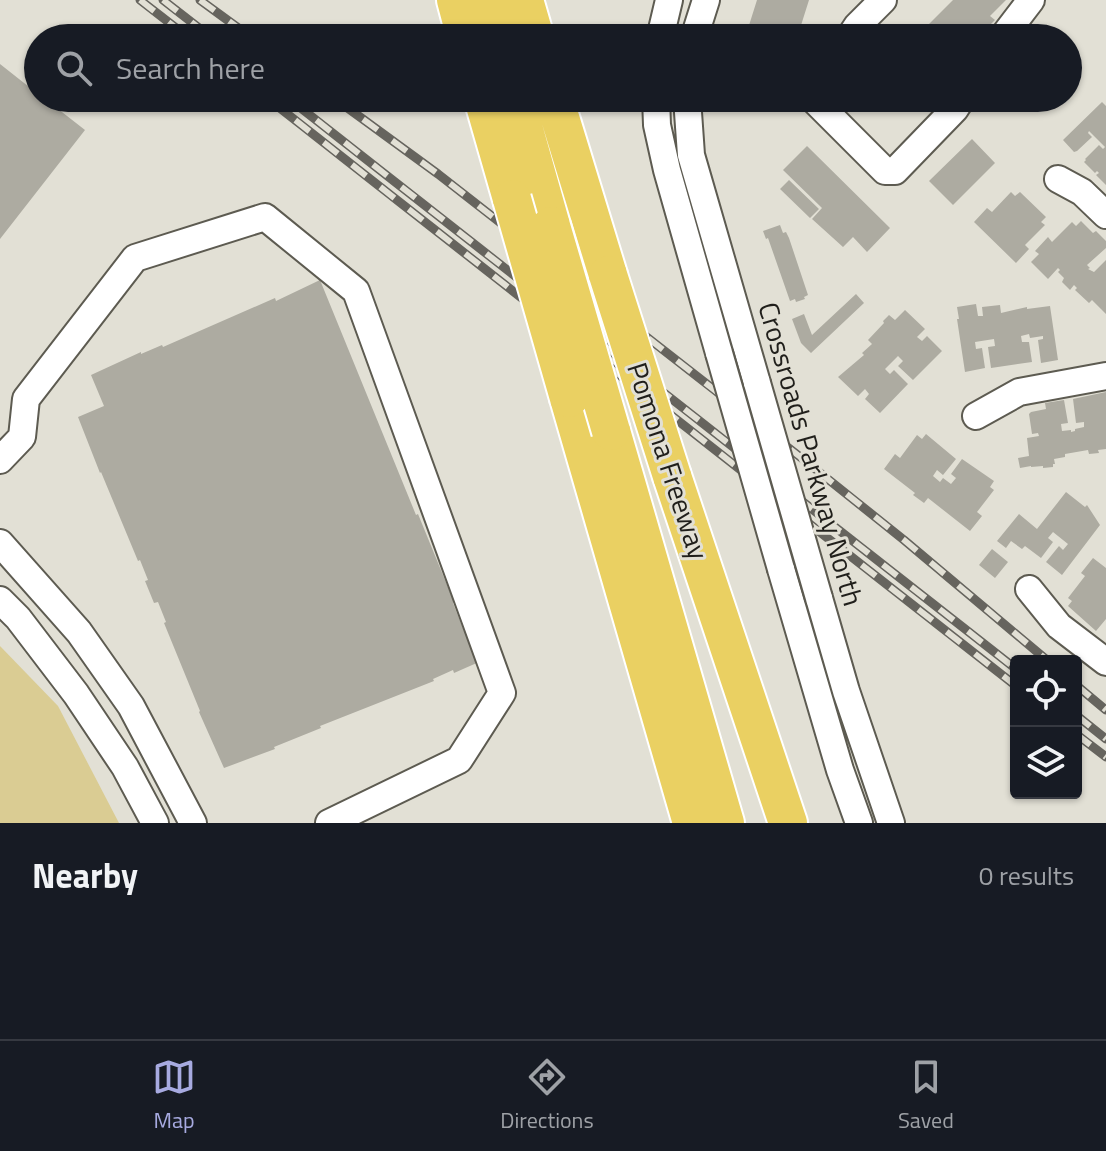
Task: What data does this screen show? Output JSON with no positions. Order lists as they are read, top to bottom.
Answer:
{
  "streets": {
    "highway": ["Pomona Freeway"],
    "street": ["Crossroads Parkway North"]
  },
  "page": {
    "search": "Search here",
    "heading": ["Nearby", "0 results"],
    "nav": ["Map", "Directions", "Saved"]
  }
}
